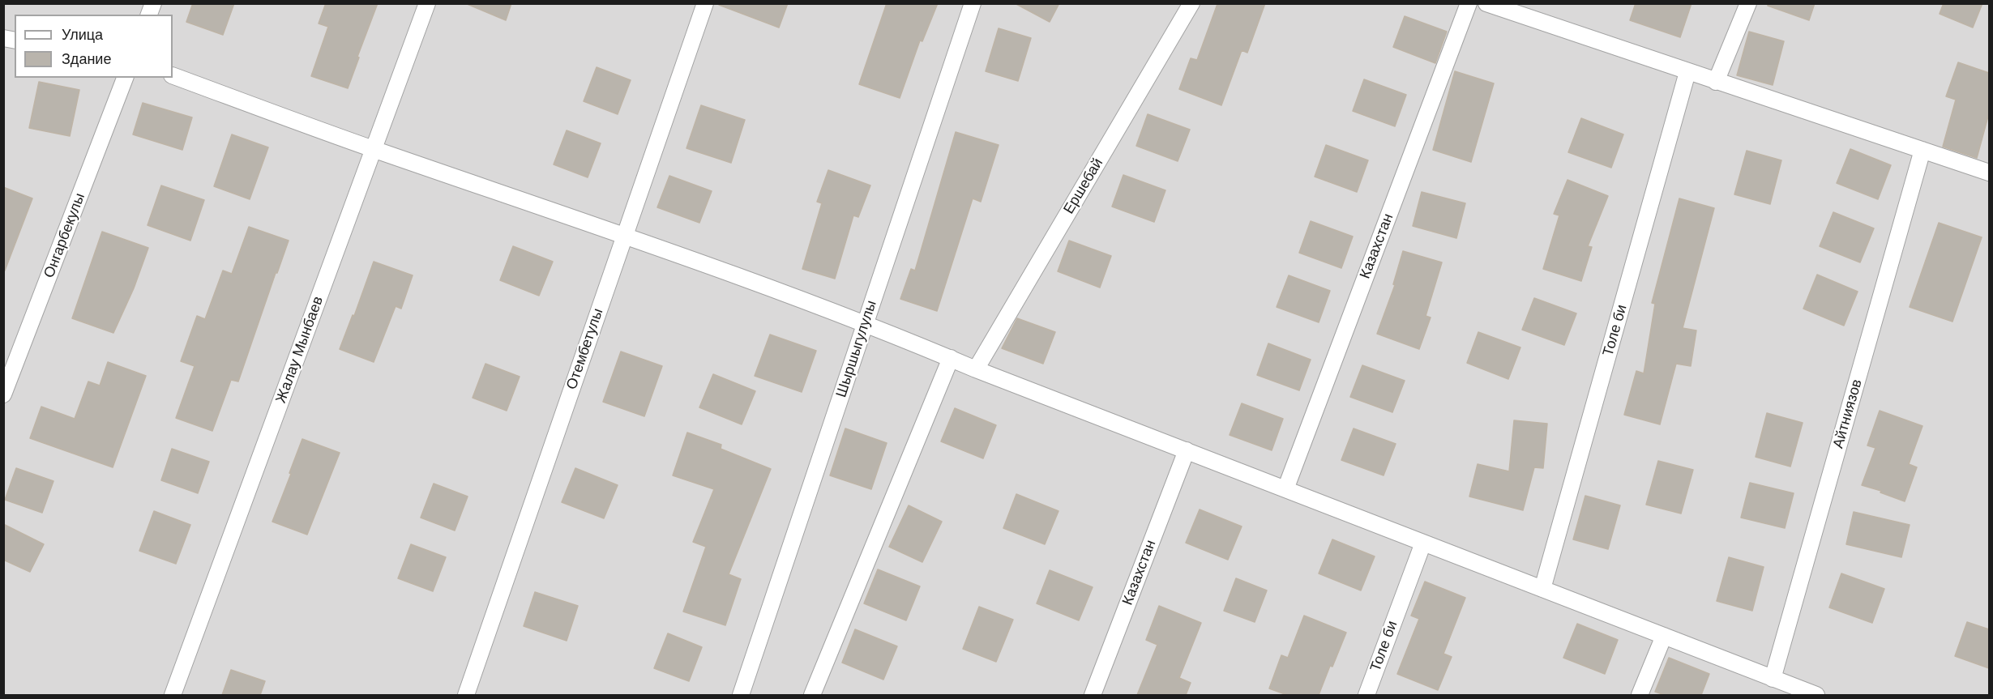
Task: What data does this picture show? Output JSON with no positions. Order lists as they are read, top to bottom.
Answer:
{
  "streets": {
    "street": [
      "Ершебай",
      "Онгарбекулы",
      "Казахстан",
      "Толе би",
      "Отембетулы",
      "Шыршыгулулы",
      "Жалау Мынбаев",
      "Айтниязов"
    ]
  },
  "legend": ["Улица", "Здание"]
}
